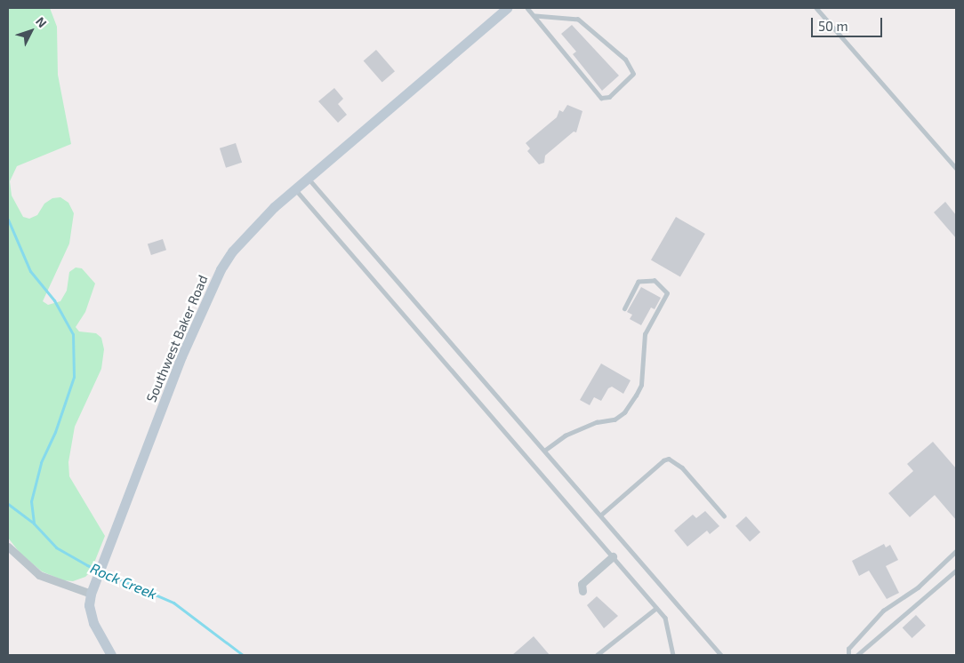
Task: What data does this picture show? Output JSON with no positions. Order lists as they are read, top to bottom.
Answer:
{
  "streets": {
    "main road": ["Southwest Baker Road"]
  },
  "water": ["Rock Creek"],
  "scale_bar": "50 m",
  "north": "top right"
}
